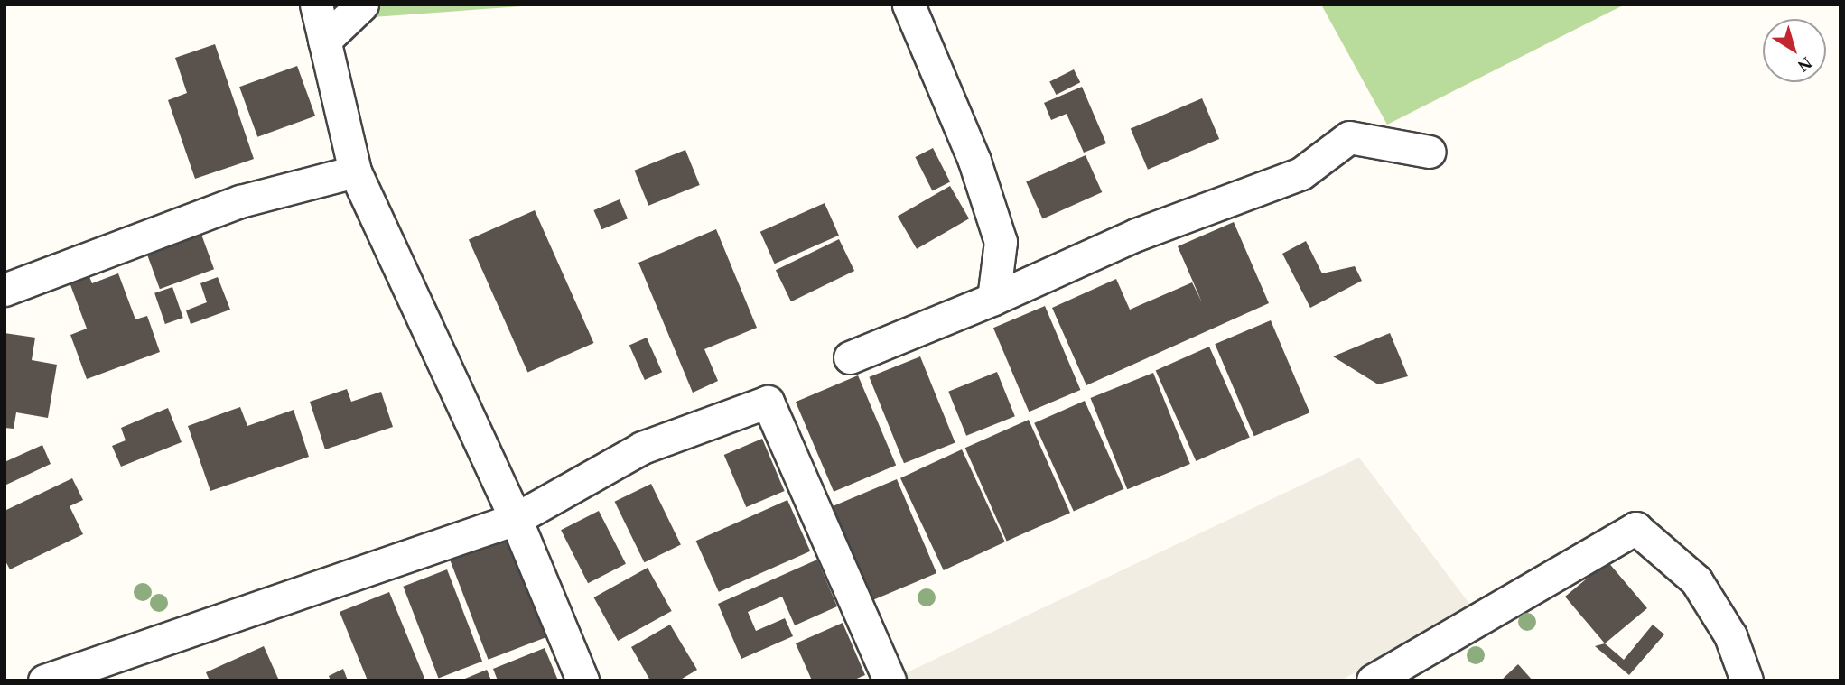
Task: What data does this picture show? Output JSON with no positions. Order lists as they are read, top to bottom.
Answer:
{
  "north": "bottom right"
}
